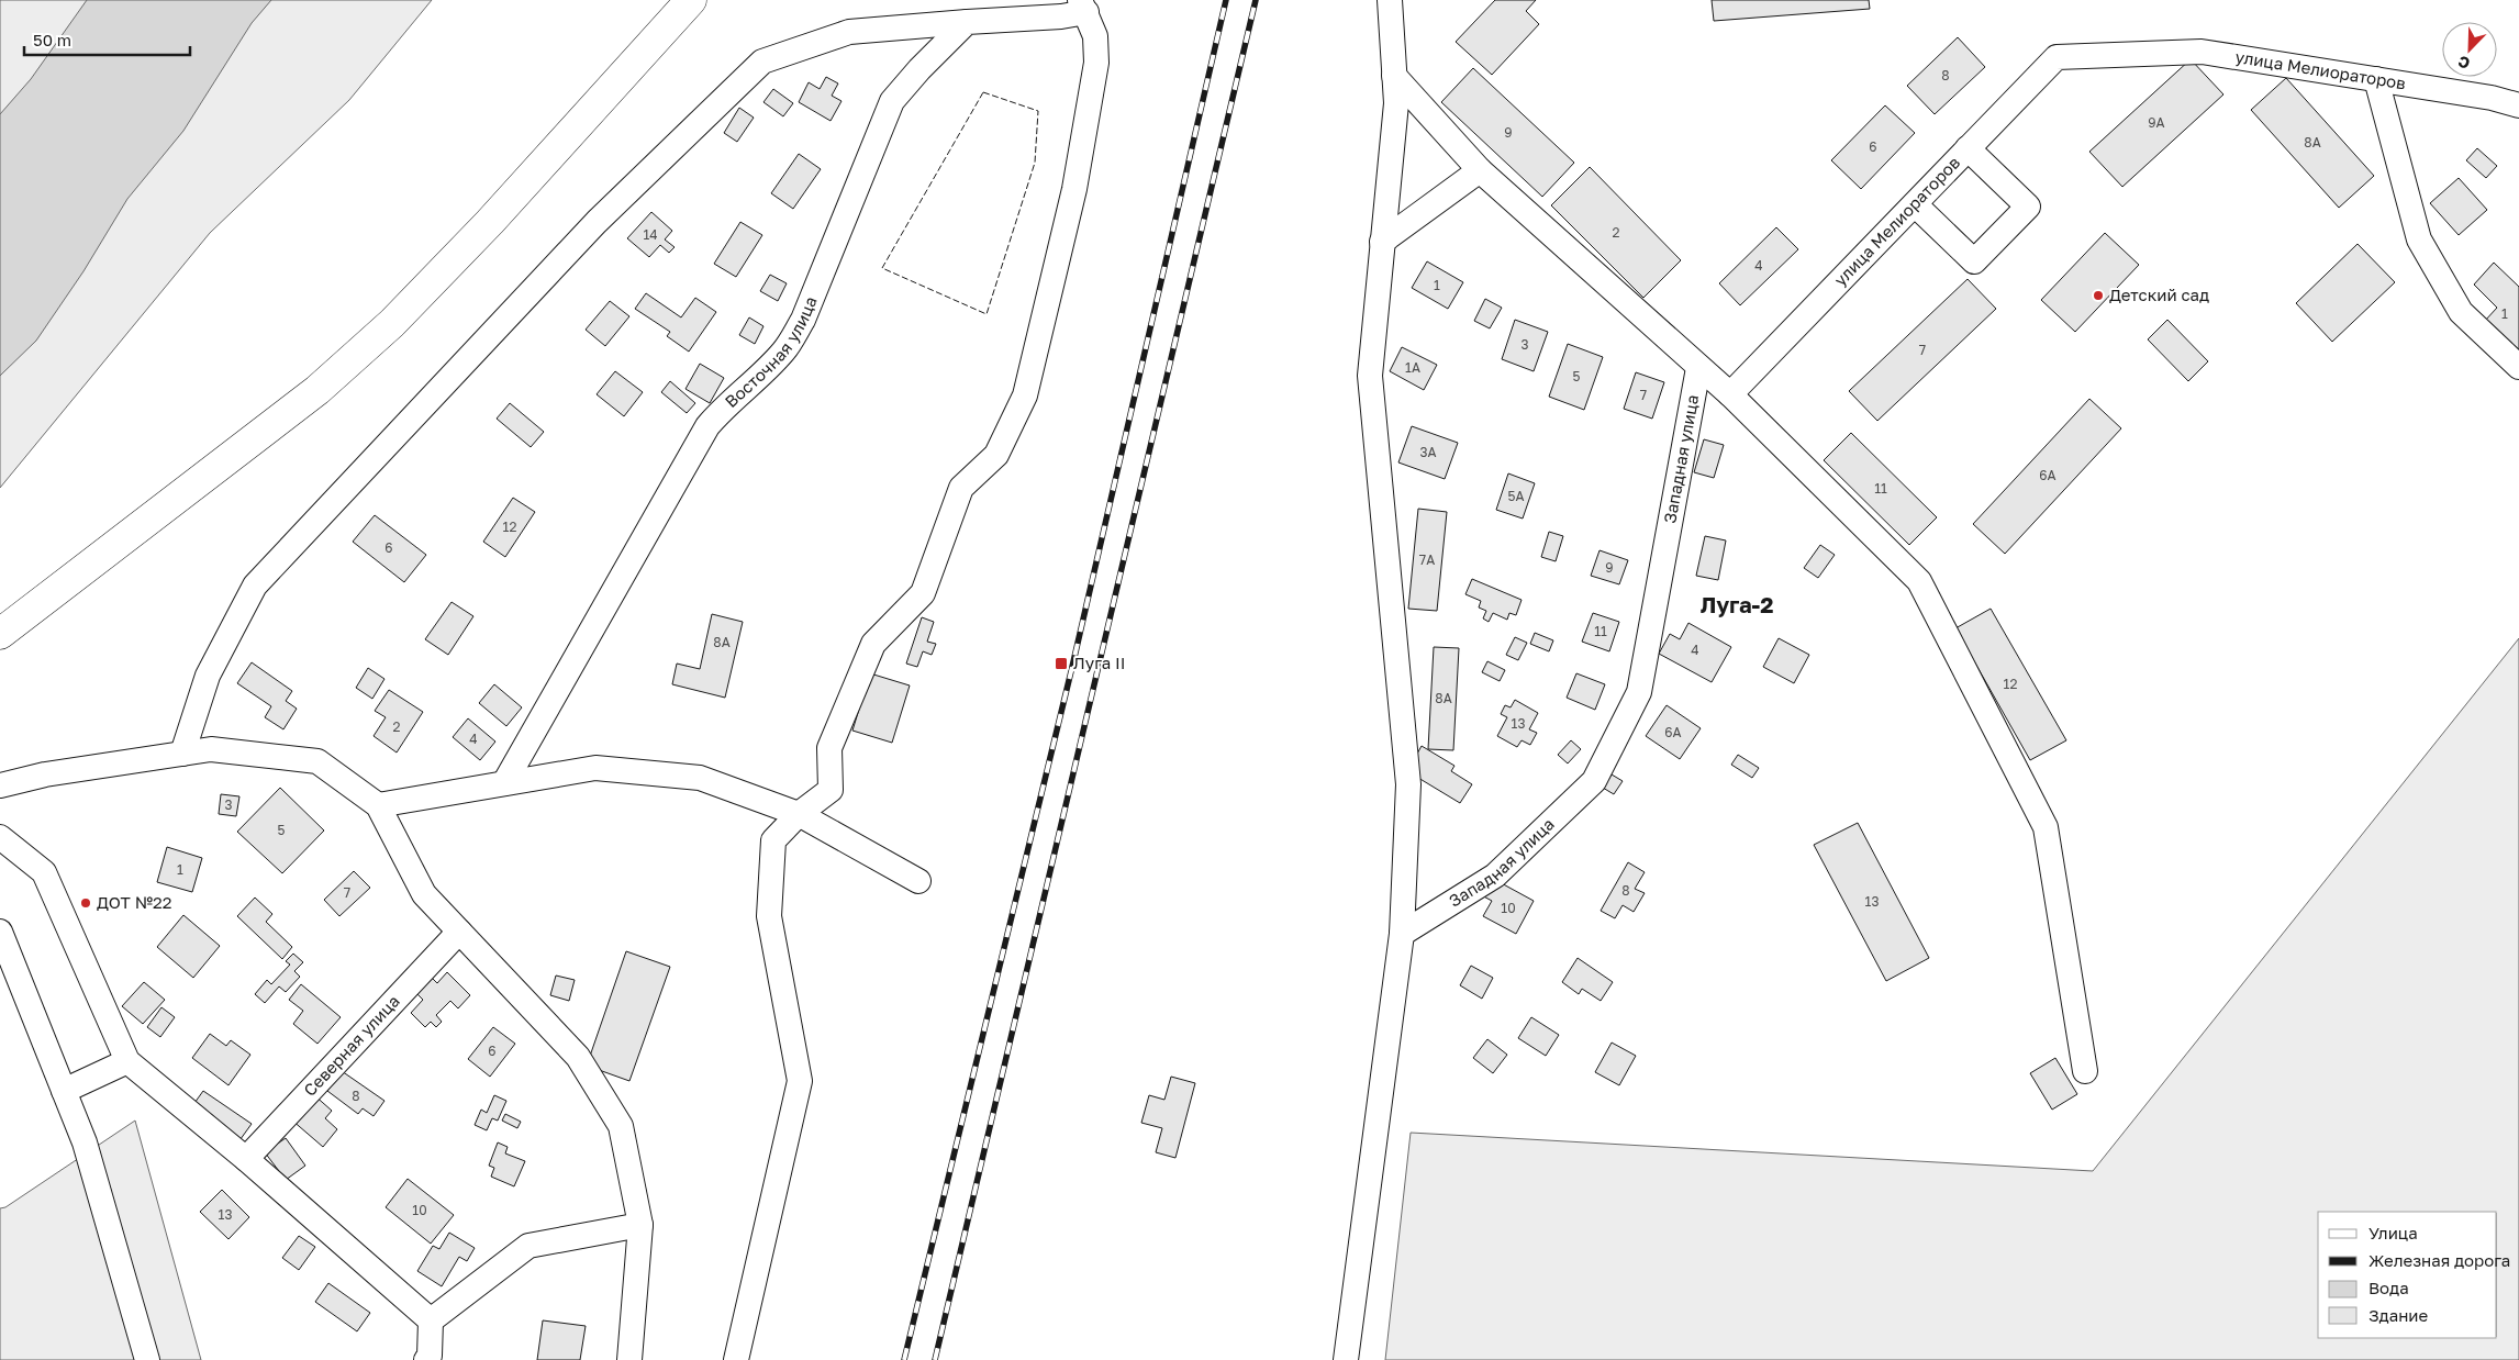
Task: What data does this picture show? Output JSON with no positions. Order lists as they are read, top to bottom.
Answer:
{
  "streets": {
    "street": [
      "улица Мелиораторов",
      "Восточная улица",
      "Западная улица",
      "Северная улица"
    ]
  },
  "districts": ["Луга-2"],
  "places": {
    "other": ["Детский сад", "ДОТ №22"],
    "transit": ["Луга II"]
  },
  "house_numbers": [
    "8",
    "9А",
    "9",
    "8А",
    "6",
    "2",
    "14",
    "4",
    "1",
    "1",
    "3",
    "7",
    "1А",
    "5",
    "7",
    "3А",
    "6А",
    "11",
    "5А",
    "12",
    "6",
    "7А",
    "9",
    "11",
    "8А",
    "4",
    "12",
    "8А",
    "13",
    "2",
    "6А",
    "4",
    "3",
    "5",
    "1",
    "8",
    "7",
    "13",
    "10",
    "6",
    "8",
    "10",
    "13"
  ],
  "legend": [
    "Улица",
    "Железная дорога",
    "Вода",
    "Здание"
  ],
  "scale_bar": "50 m",
  "north": "bottom left"
}
